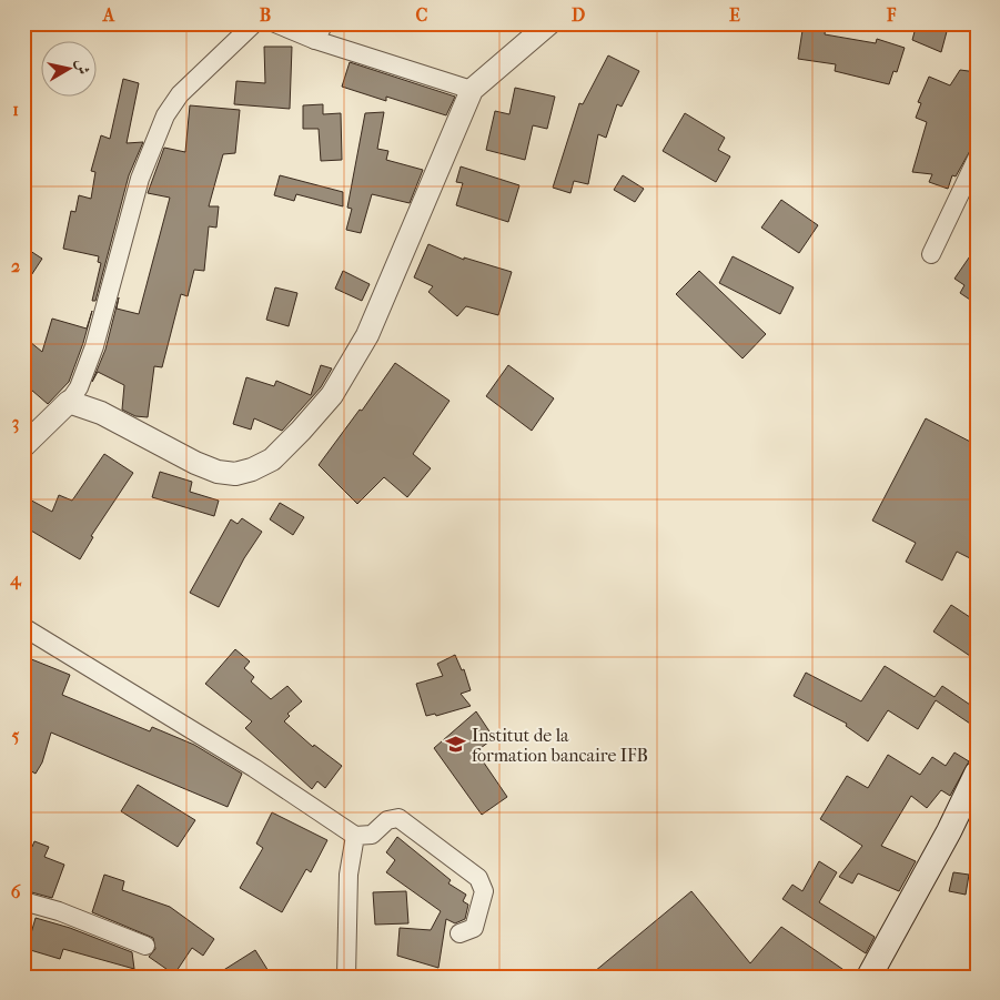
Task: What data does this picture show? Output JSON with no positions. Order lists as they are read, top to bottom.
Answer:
{
  "places": {
    "school or university": ["Institut de la formation bancaire IFB"]
  },
  "north": "right",
  "grid": {
    "columns": [
      "A",
      "B",
      "C",
      "D",
      "E",
      "F"
    ],
    "rows": [
      "1",
      "2",
      "3",
      "4",
      "5",
      "6"
    ]
  }
}
